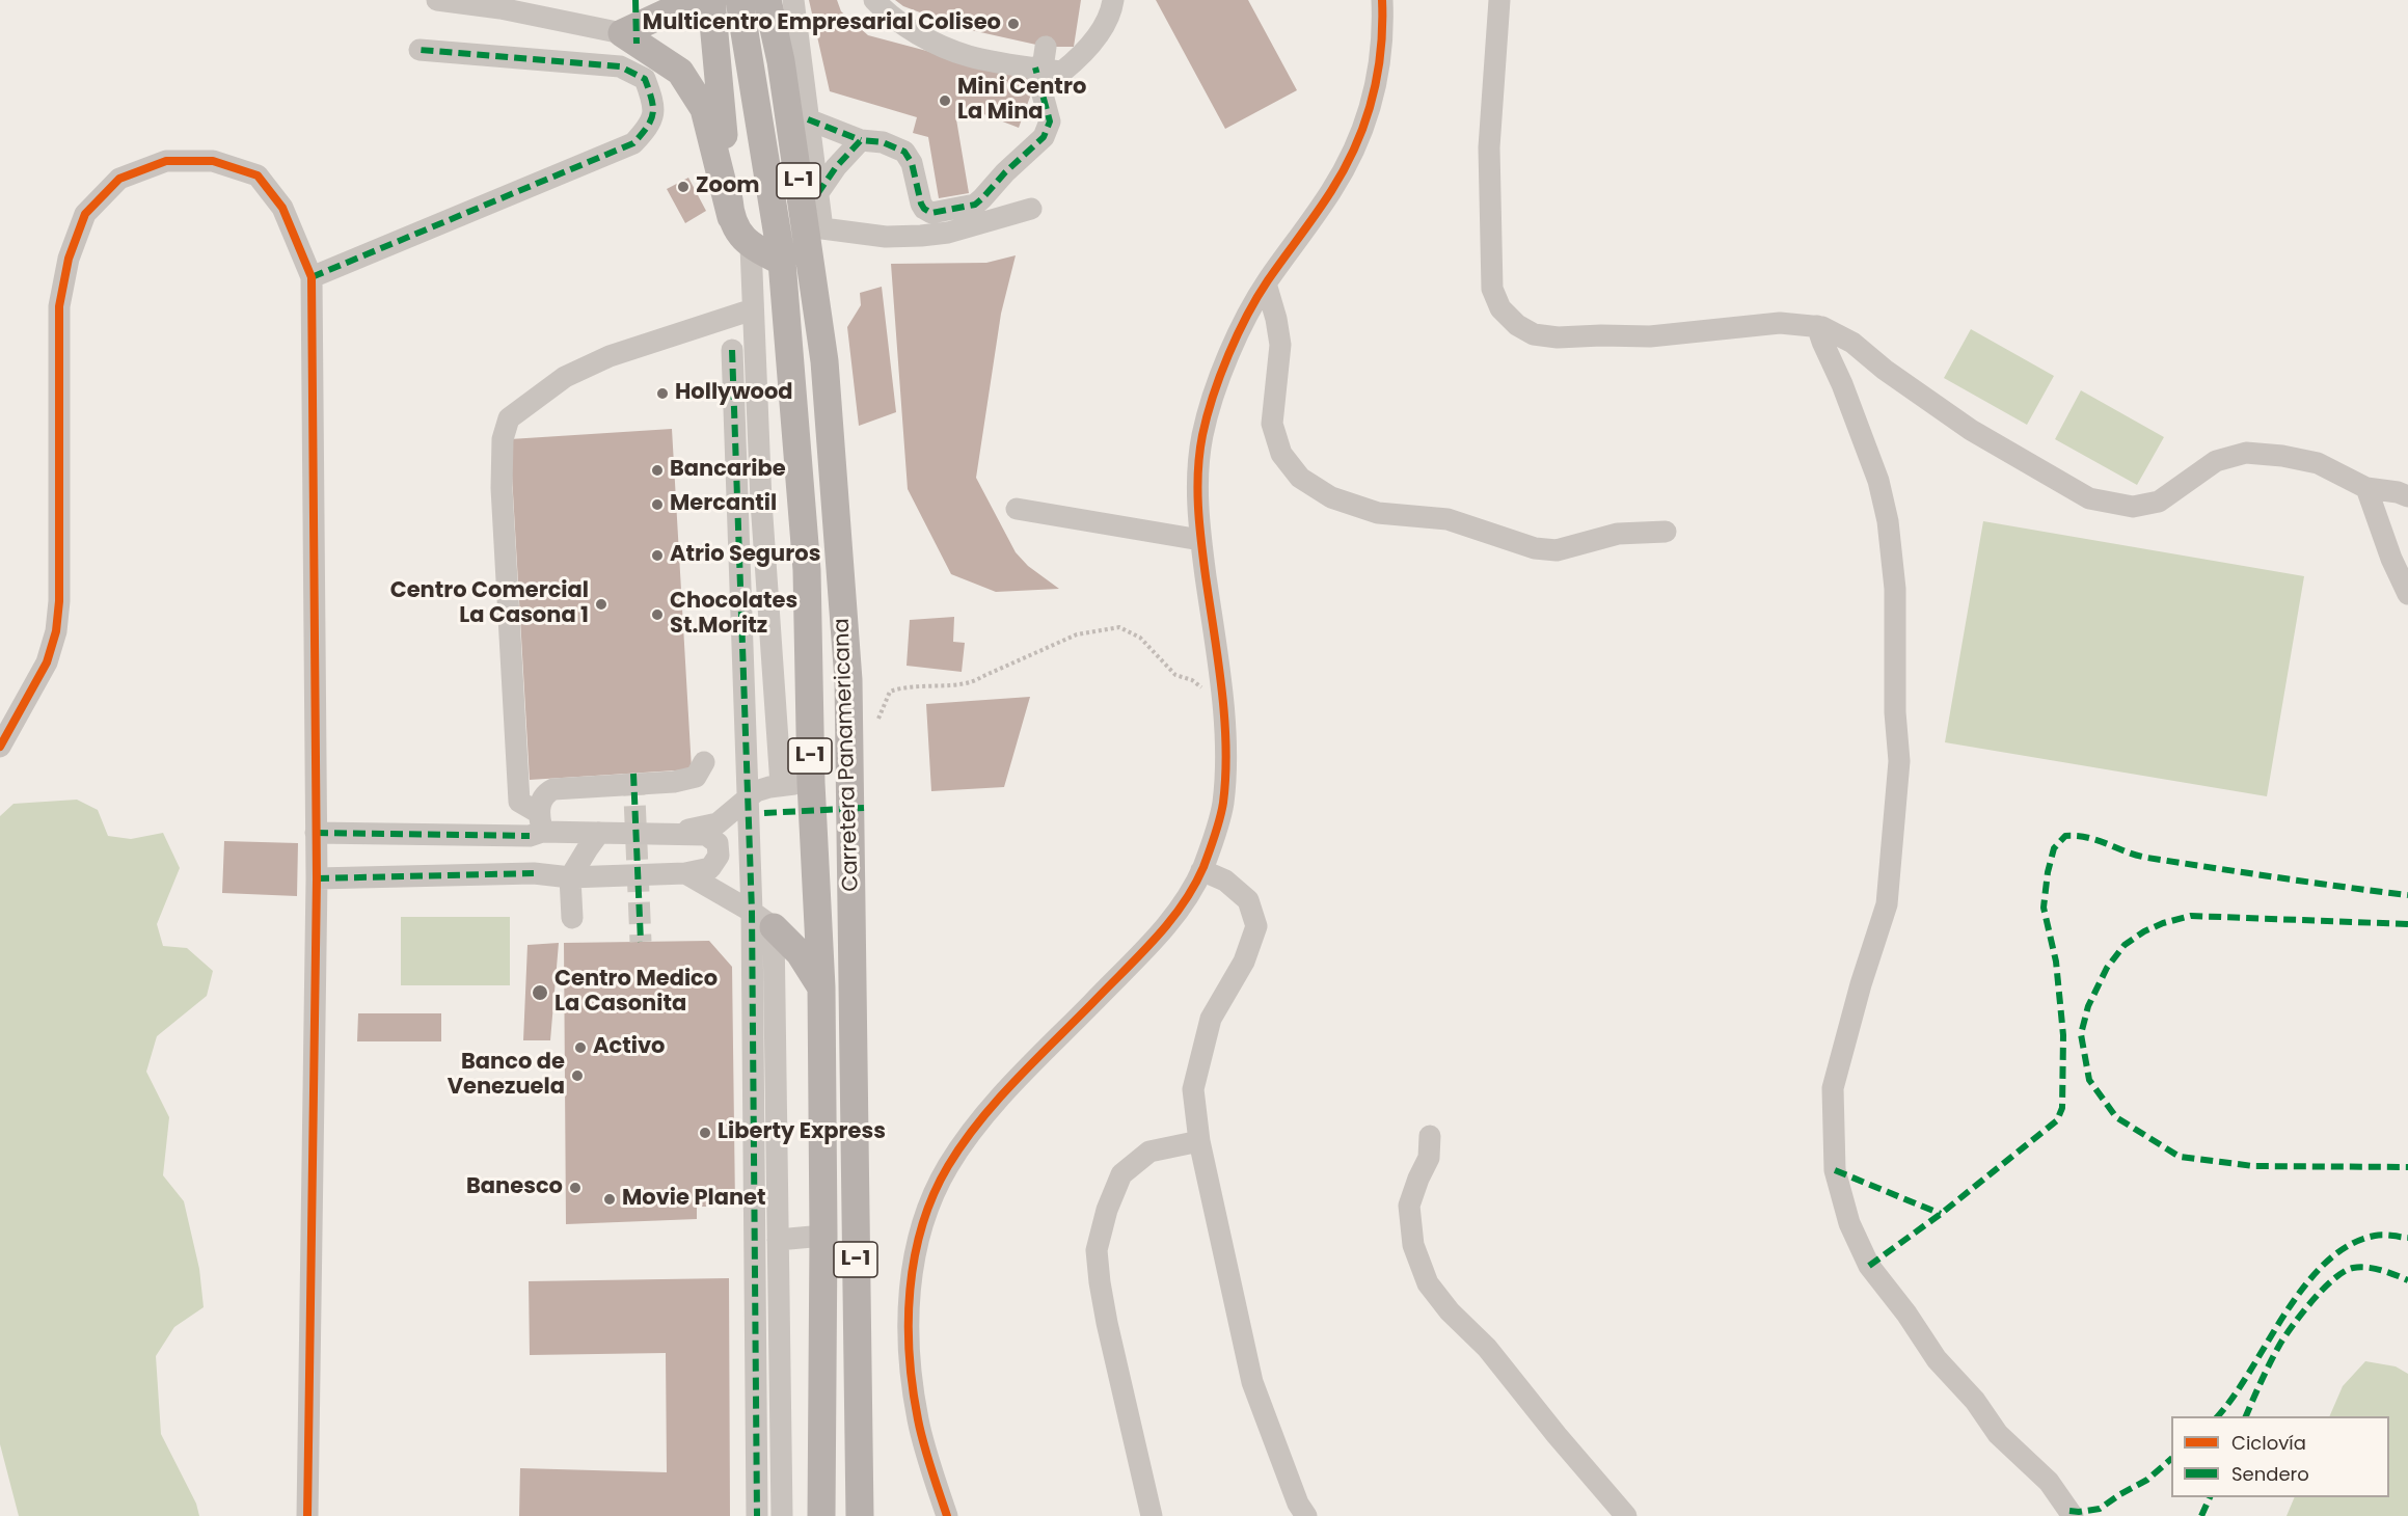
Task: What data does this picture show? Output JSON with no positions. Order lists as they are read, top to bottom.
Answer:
{
  "streets": {
    "main road": ["L-1", "Carretera Panamericana"]
  },
  "places": [
    "Multicentro Empresarial Coliseo",
    "Mini Centro La Mina",
    "Zoom",
    "Hollywood",
    "Bancaribe",
    "Mercantil",
    "Atrio Seguros",
    "Centro Comercial La Casona 1",
    "Chocolates St.Moritz",
    "Centro Medico La Casonita",
    "Activo",
    "Banco de Venezuela",
    "Liberty Express",
    "Banesco",
    "Movie Planet"
  ],
  "legend": ["Ciclovía", "Sendero"]
}
